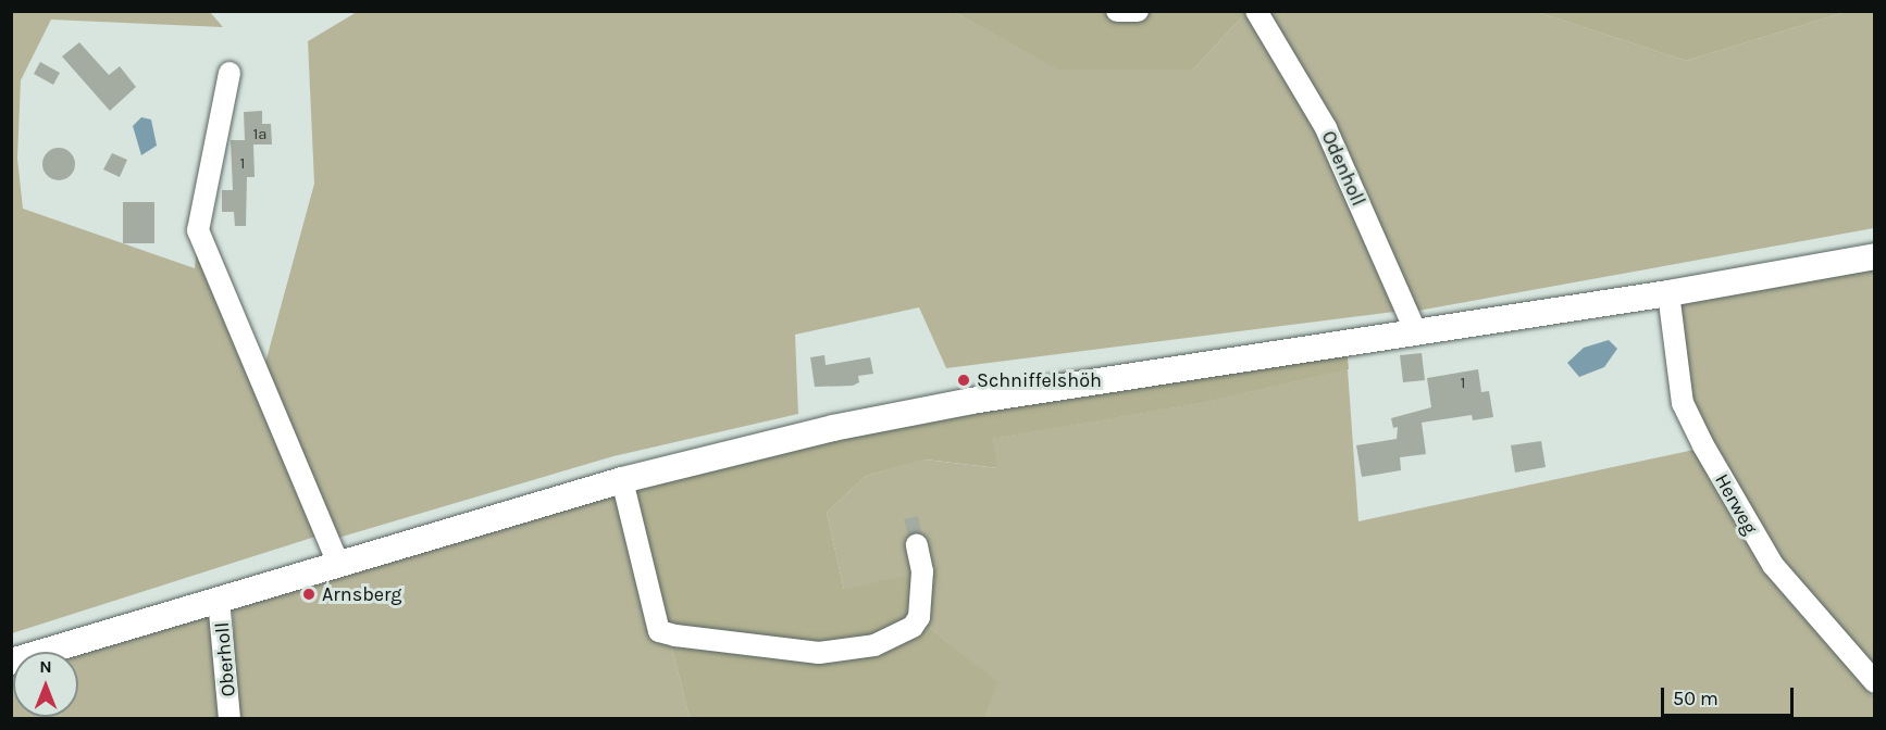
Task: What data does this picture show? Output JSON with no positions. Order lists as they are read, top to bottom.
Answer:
{
  "streets": {
    "street": ["Odenholl", "Herweg", "Oberholl"]
  },
  "places": ["Schniffelshöh", "Arnsberg"],
  "house_numbers": ["1a", "1", "1"],
  "scale_bar": "50 m",
  "north": "top"
}
